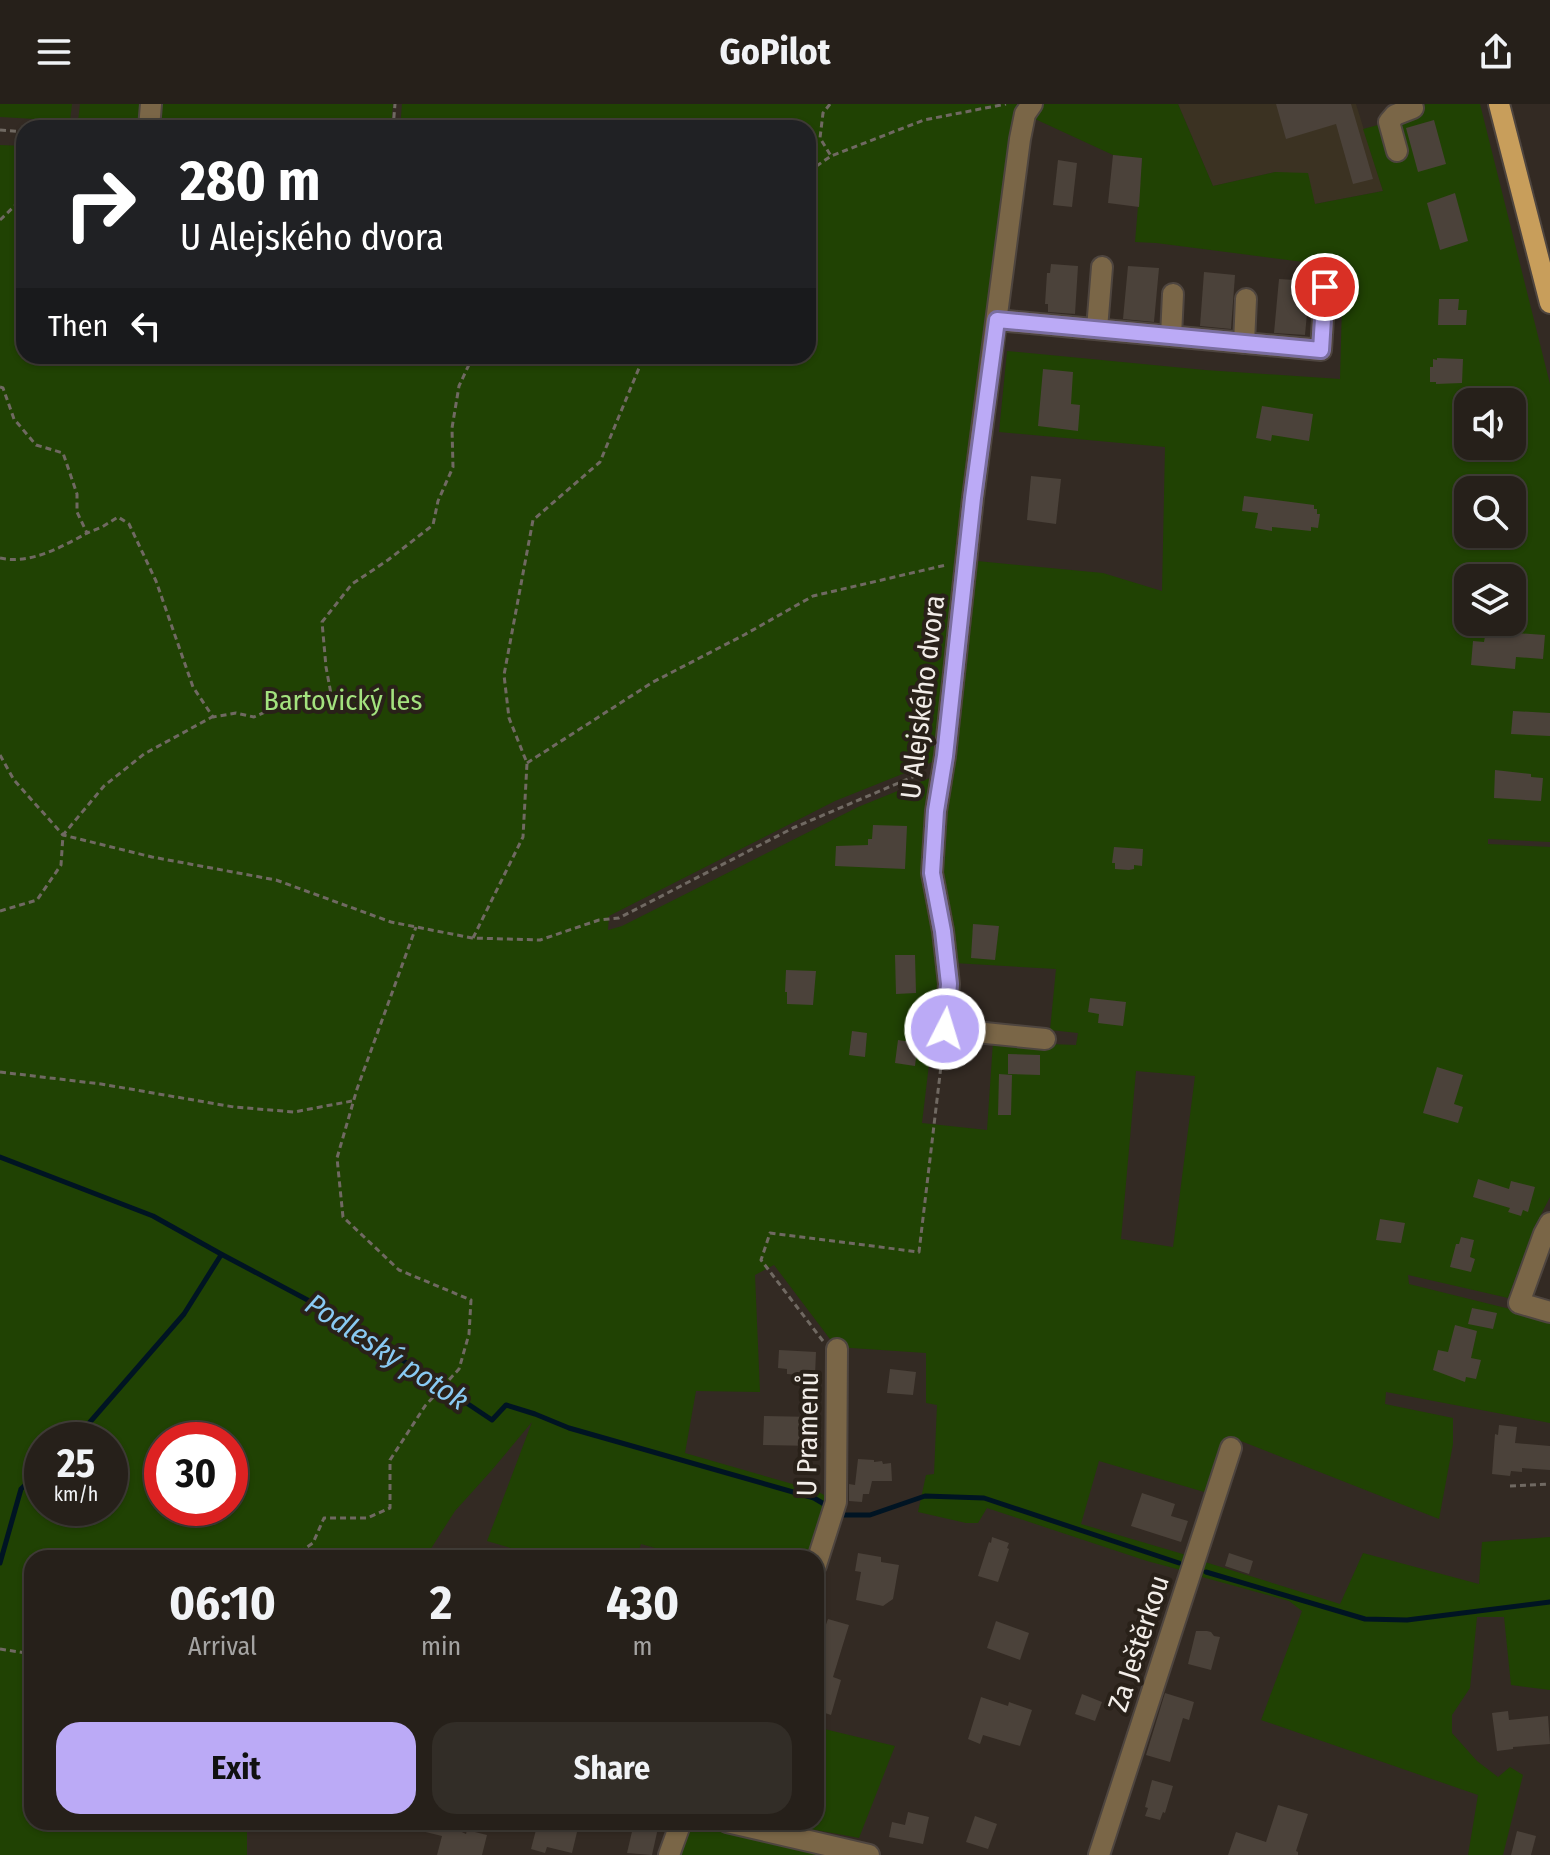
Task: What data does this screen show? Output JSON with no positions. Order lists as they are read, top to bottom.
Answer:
{
  "streets": {
    "street": ["U Alejského dvora", "U Pramenů", "Za Ještěrkou"]
  },
  "water": ["Podleský potok"],
  "parks": ["Bartovický les"],
  "page": {
    "header": "GoPilot",
    "turn": ["280 m", "U Alejského dvora"],
    "then": "Then",
    "speed": "25 km/h",
    "limit": "30",
    "eta": [
      "06:10",
      "Arrival",
      "2",
      "min",
      "430",
      "m"
    ],
    "buttons": ["Exit", "Share"]
  }
}
